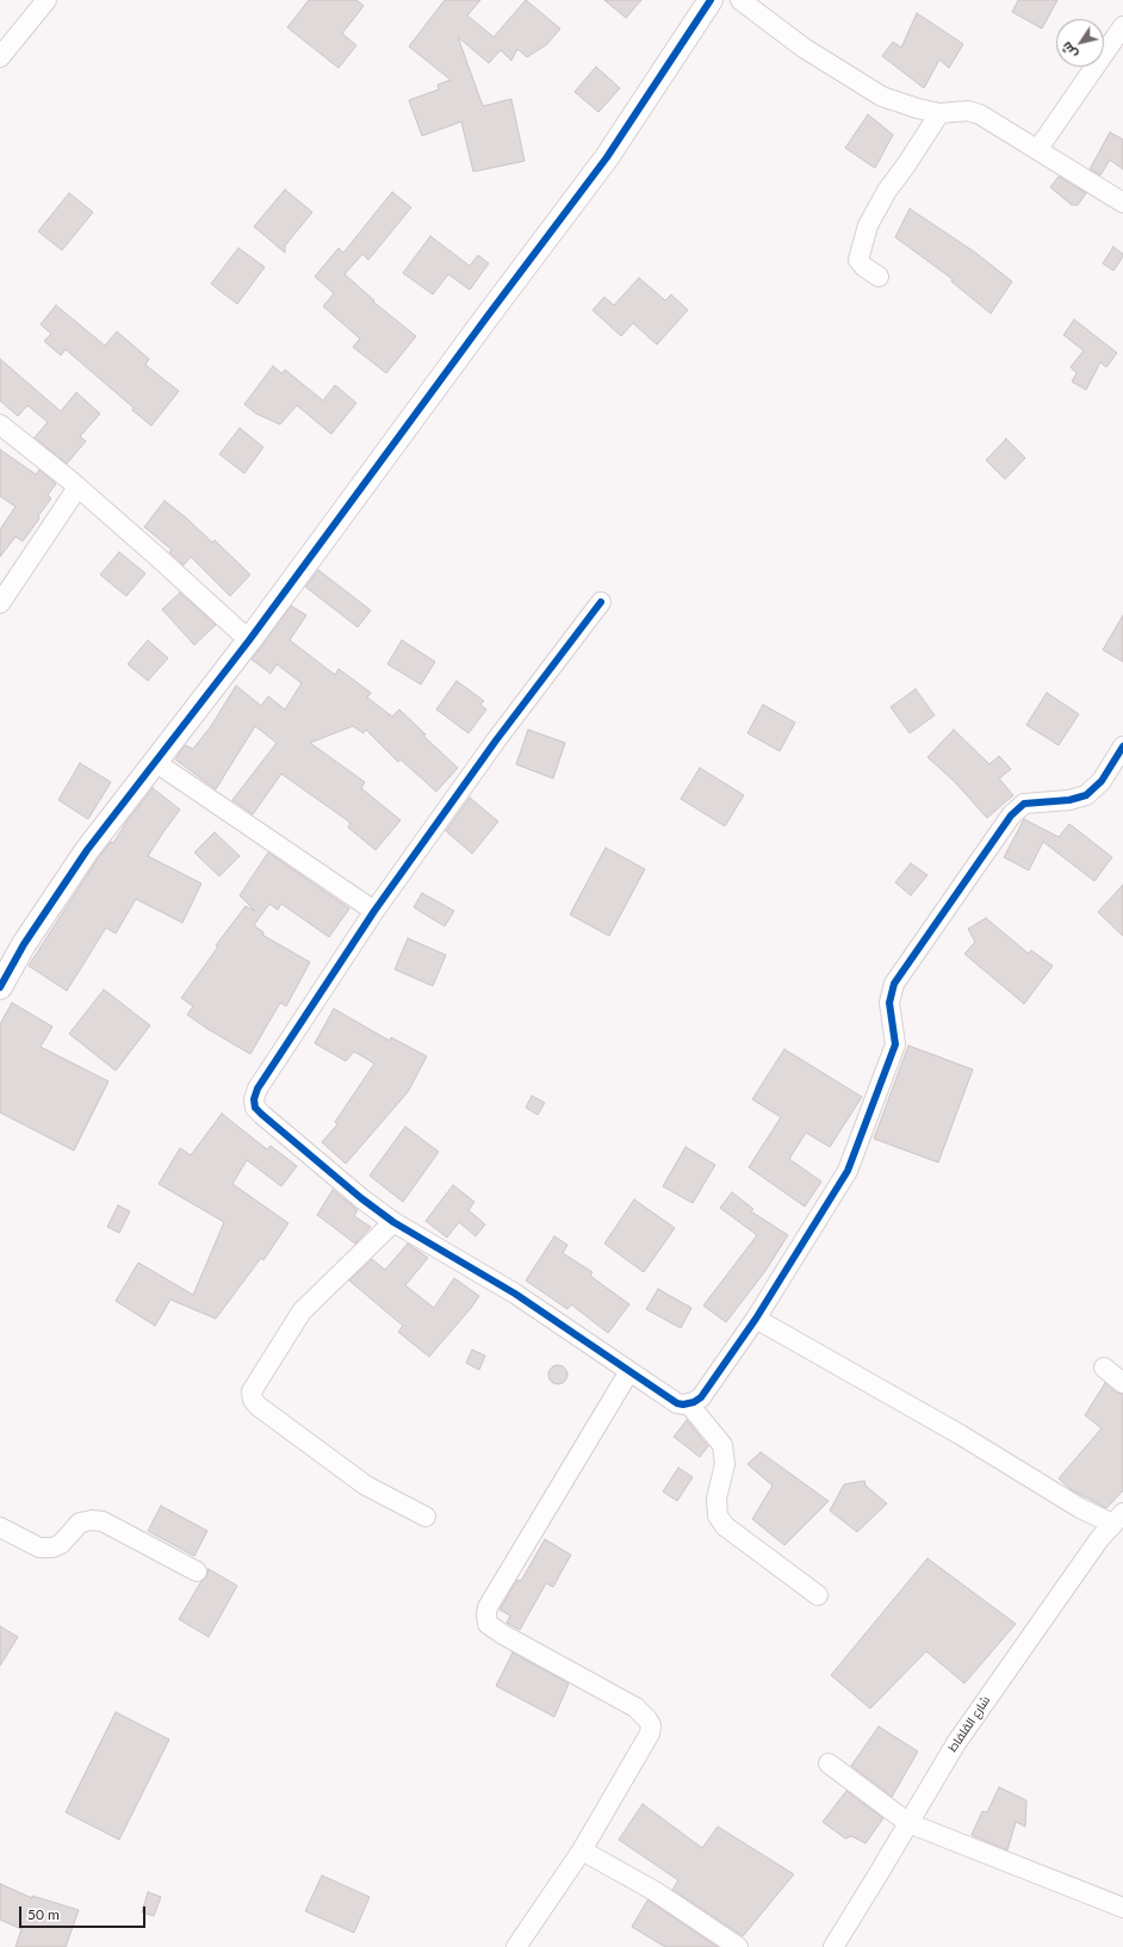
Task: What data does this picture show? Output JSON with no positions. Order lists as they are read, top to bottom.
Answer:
{
  "streets": {
    "street": ["شارع القلفاط"]
  },
  "scale_bar": "50 m",
  "north": "bottom left"
}
